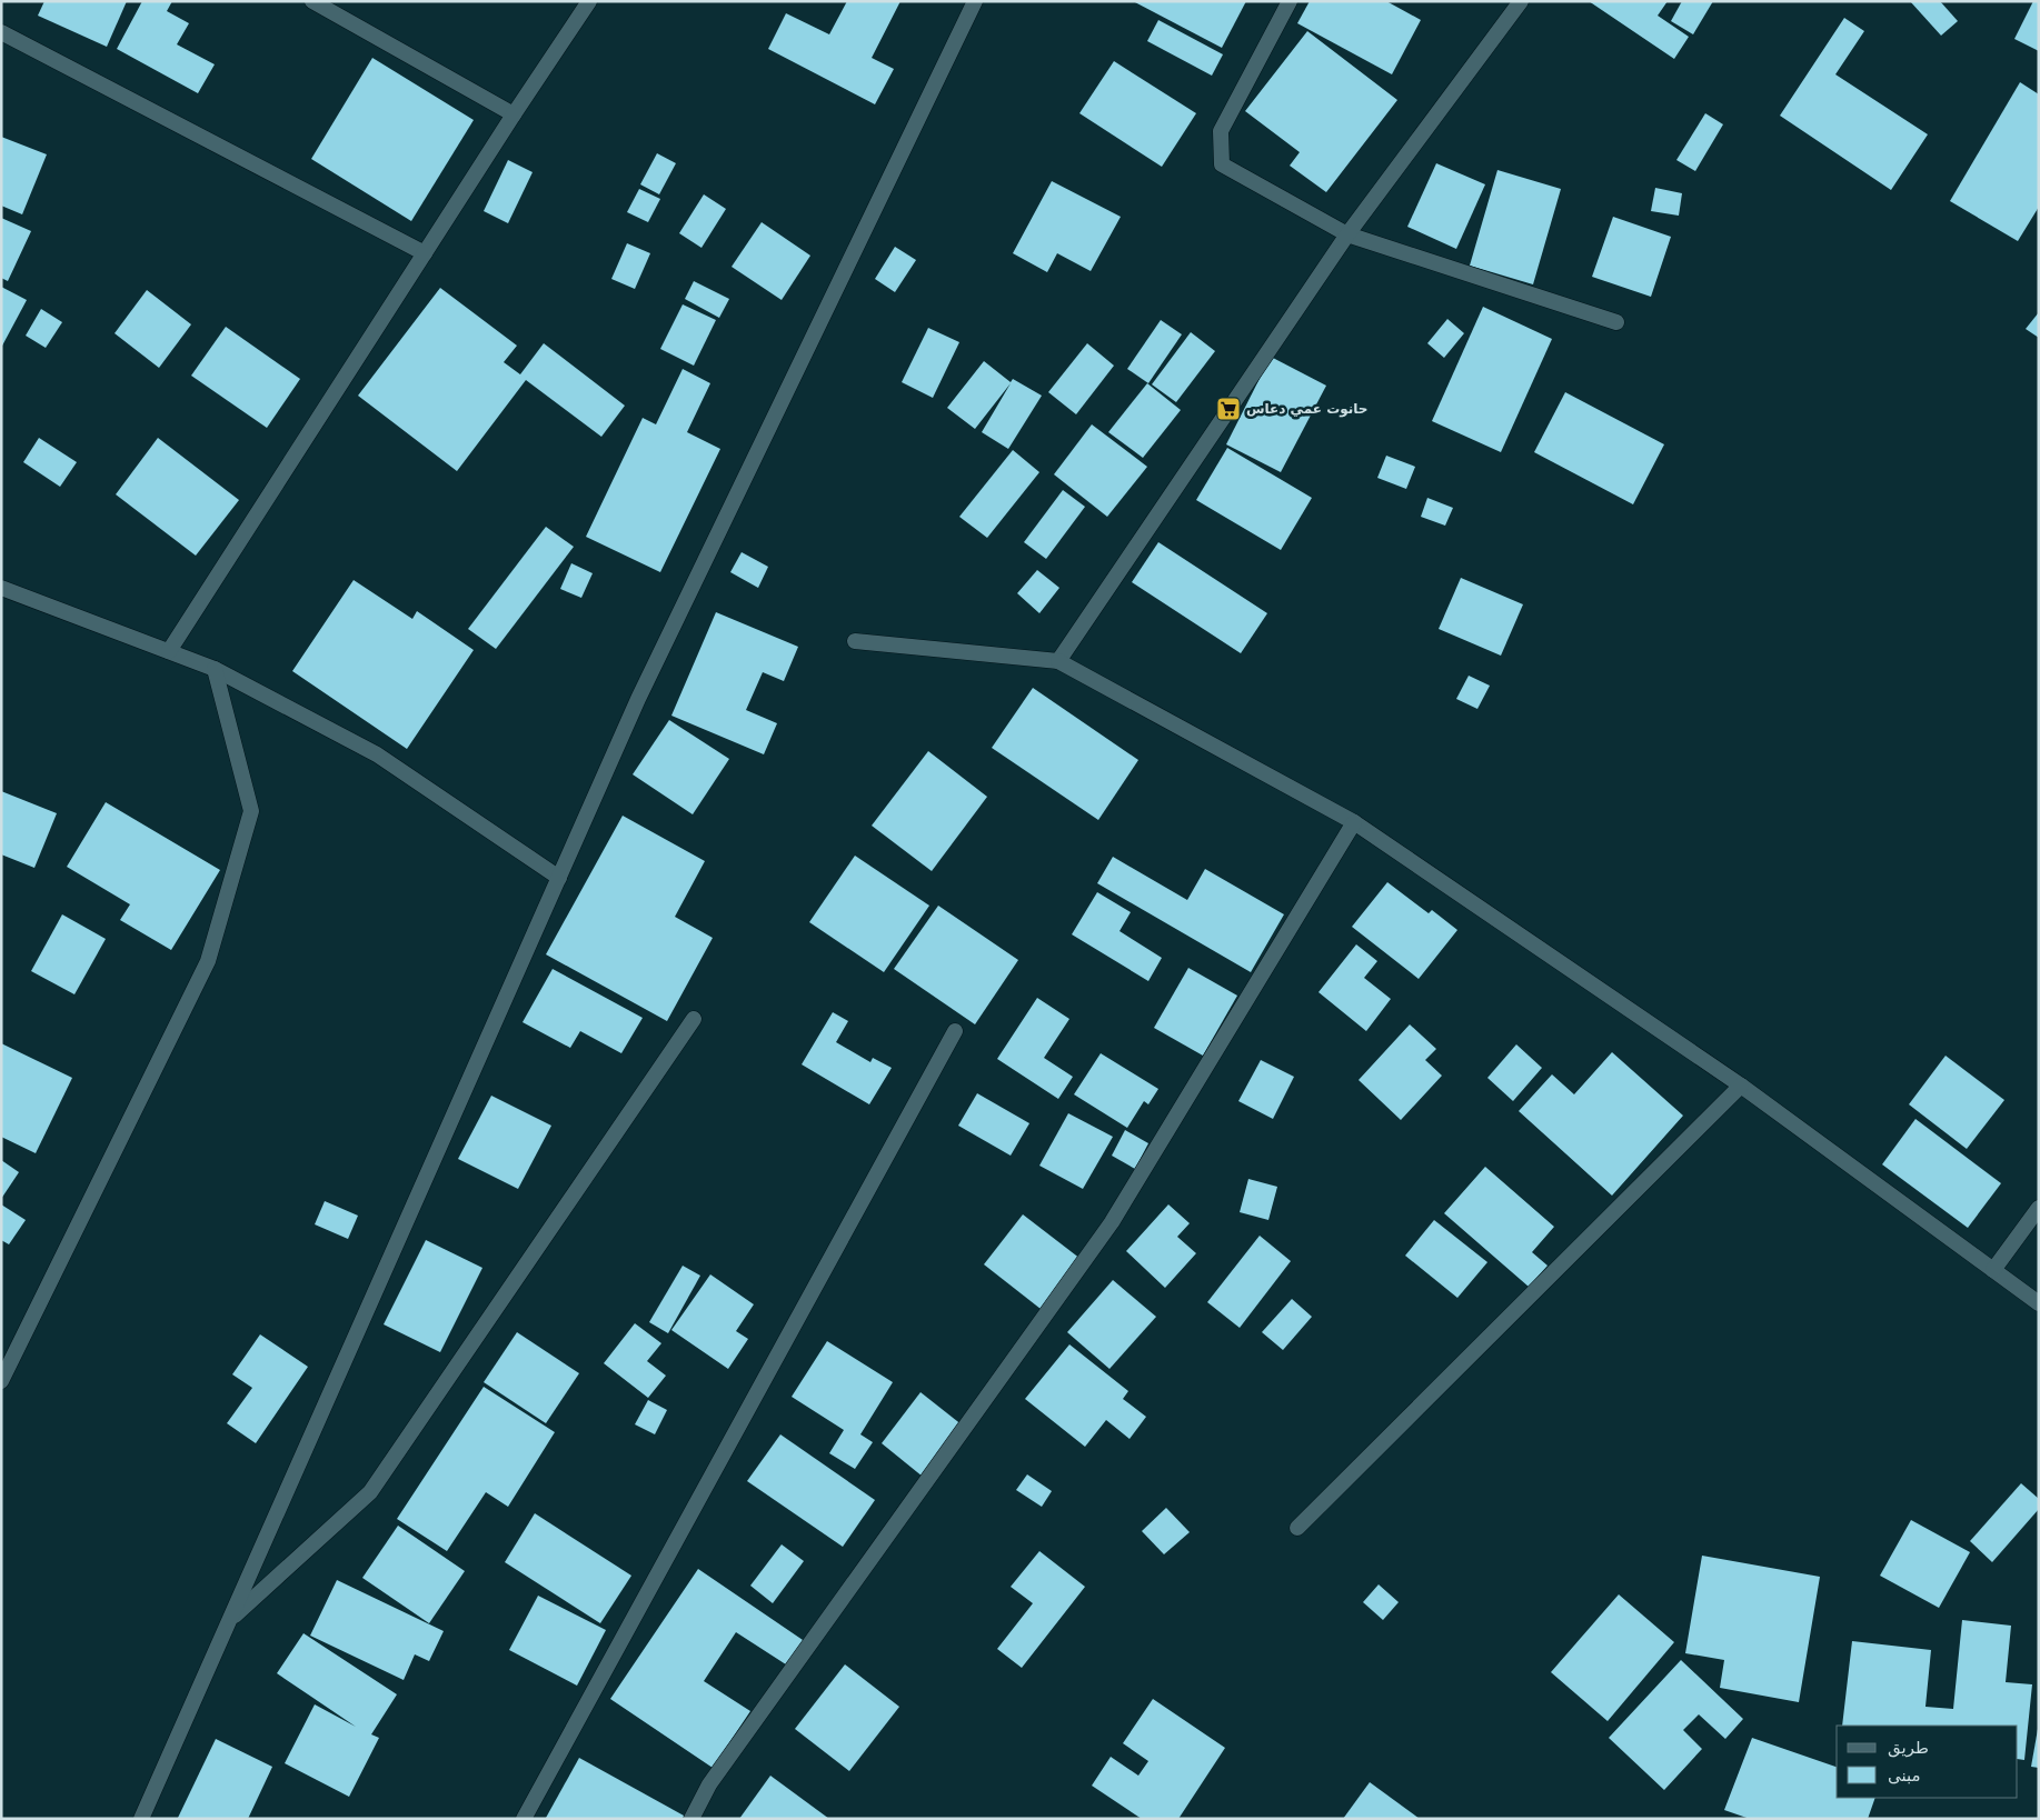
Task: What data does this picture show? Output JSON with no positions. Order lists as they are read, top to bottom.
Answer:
{
  "places": {
    "supermarket": ["حانوت عمي دعاس"]
  },
  "legend": ["طريق", "مبنى"]
}
